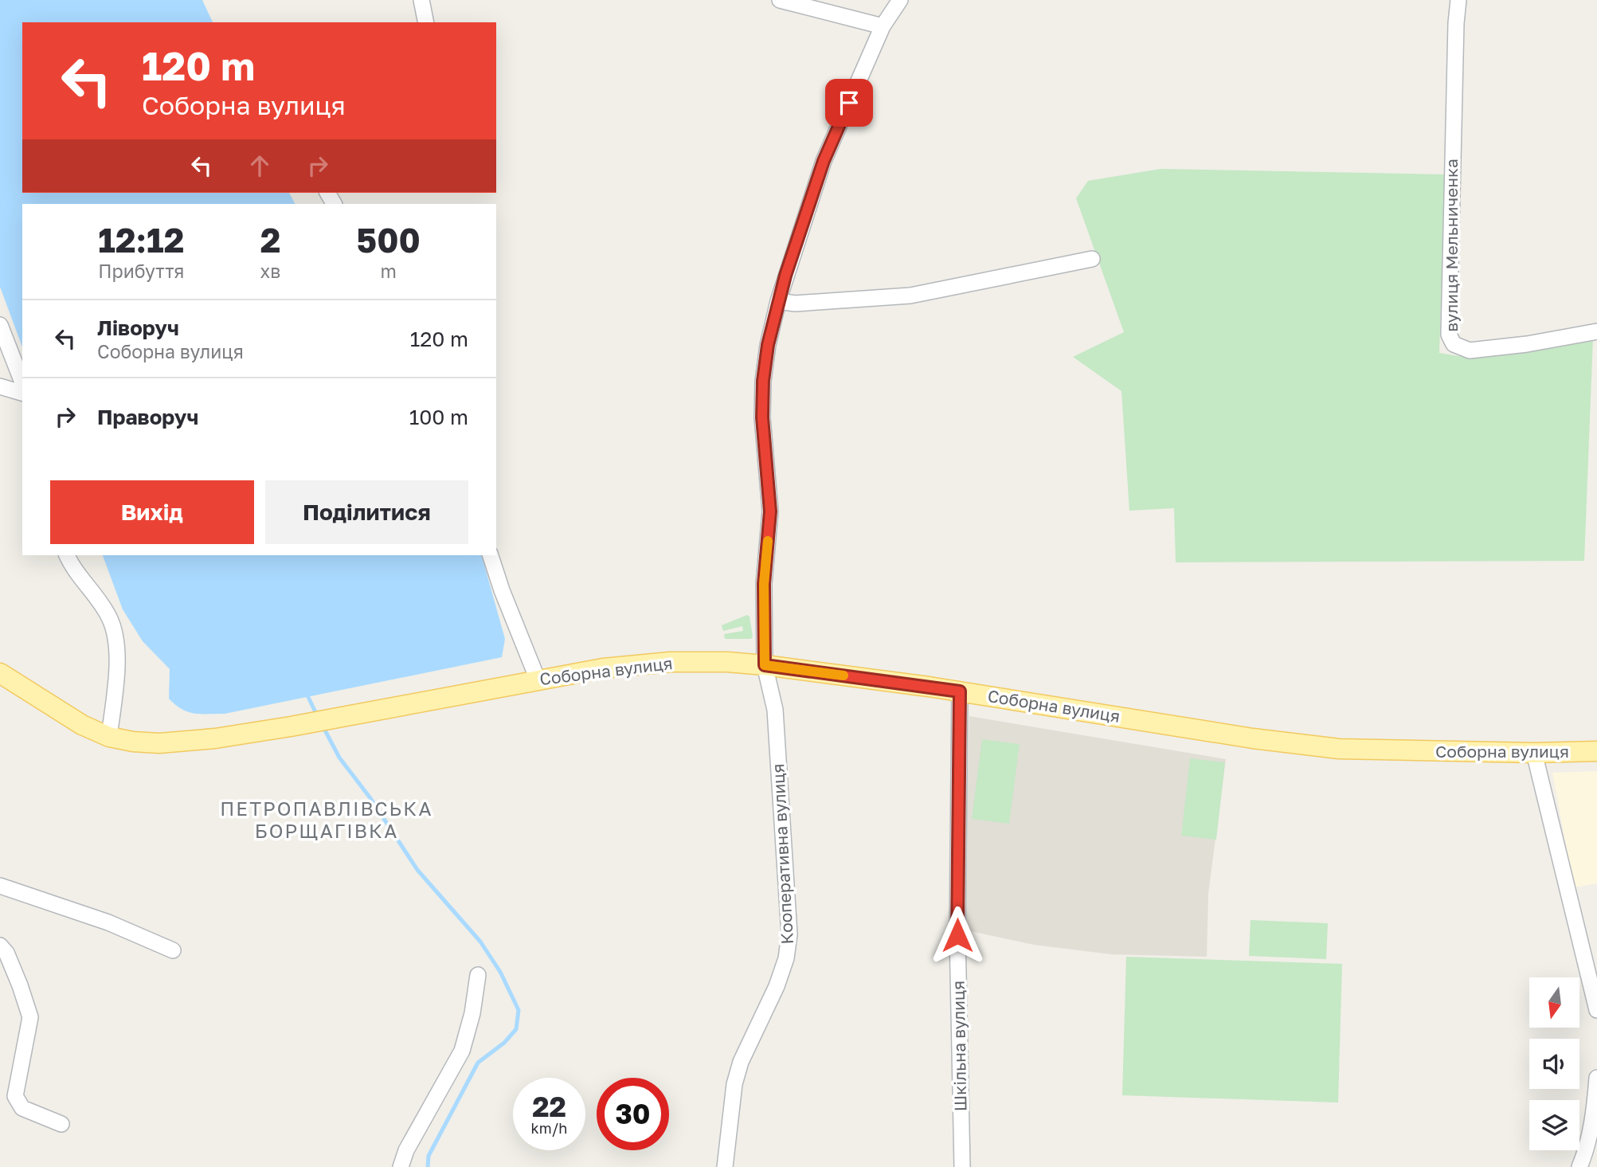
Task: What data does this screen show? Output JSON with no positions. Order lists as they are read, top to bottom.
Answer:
{
  "streets": {
    "main road": ["Соборна вулиця"],
    "street": ["вулиця Мельниченка", "Кооперативна вулиця", "Шкільна вулиця"]
  },
  "crossings": [
    ["Соборна вулиця", "Кооперативна вулиця"],
    ["Соборна вулиця", "Шкільна вулиця"]
  ],
  "districts": ["ПЕТРОПАВЛІВСЬКА БОРЩАГІВКА"],
  "north": "bottom",
  "page": {
    "turn": ["120 m", "Соборна вулиця"],
    "eta": [
      "12:12",
      "Прибуття",
      "2",
      "хв",
      "500",
      "m"
    ],
    "list": [
      {
        "name": "Ліворуч",
        "note": "Соборна вулиця",
        "value": "120 m"
      },
      {
        "name": "Праворуч",
        "value": "100 m"
      }
    ],
    "buttons": ["Вихід", "Поділитися"],
    "speed": "22 km/h",
    "limit": "30"
  }
}
